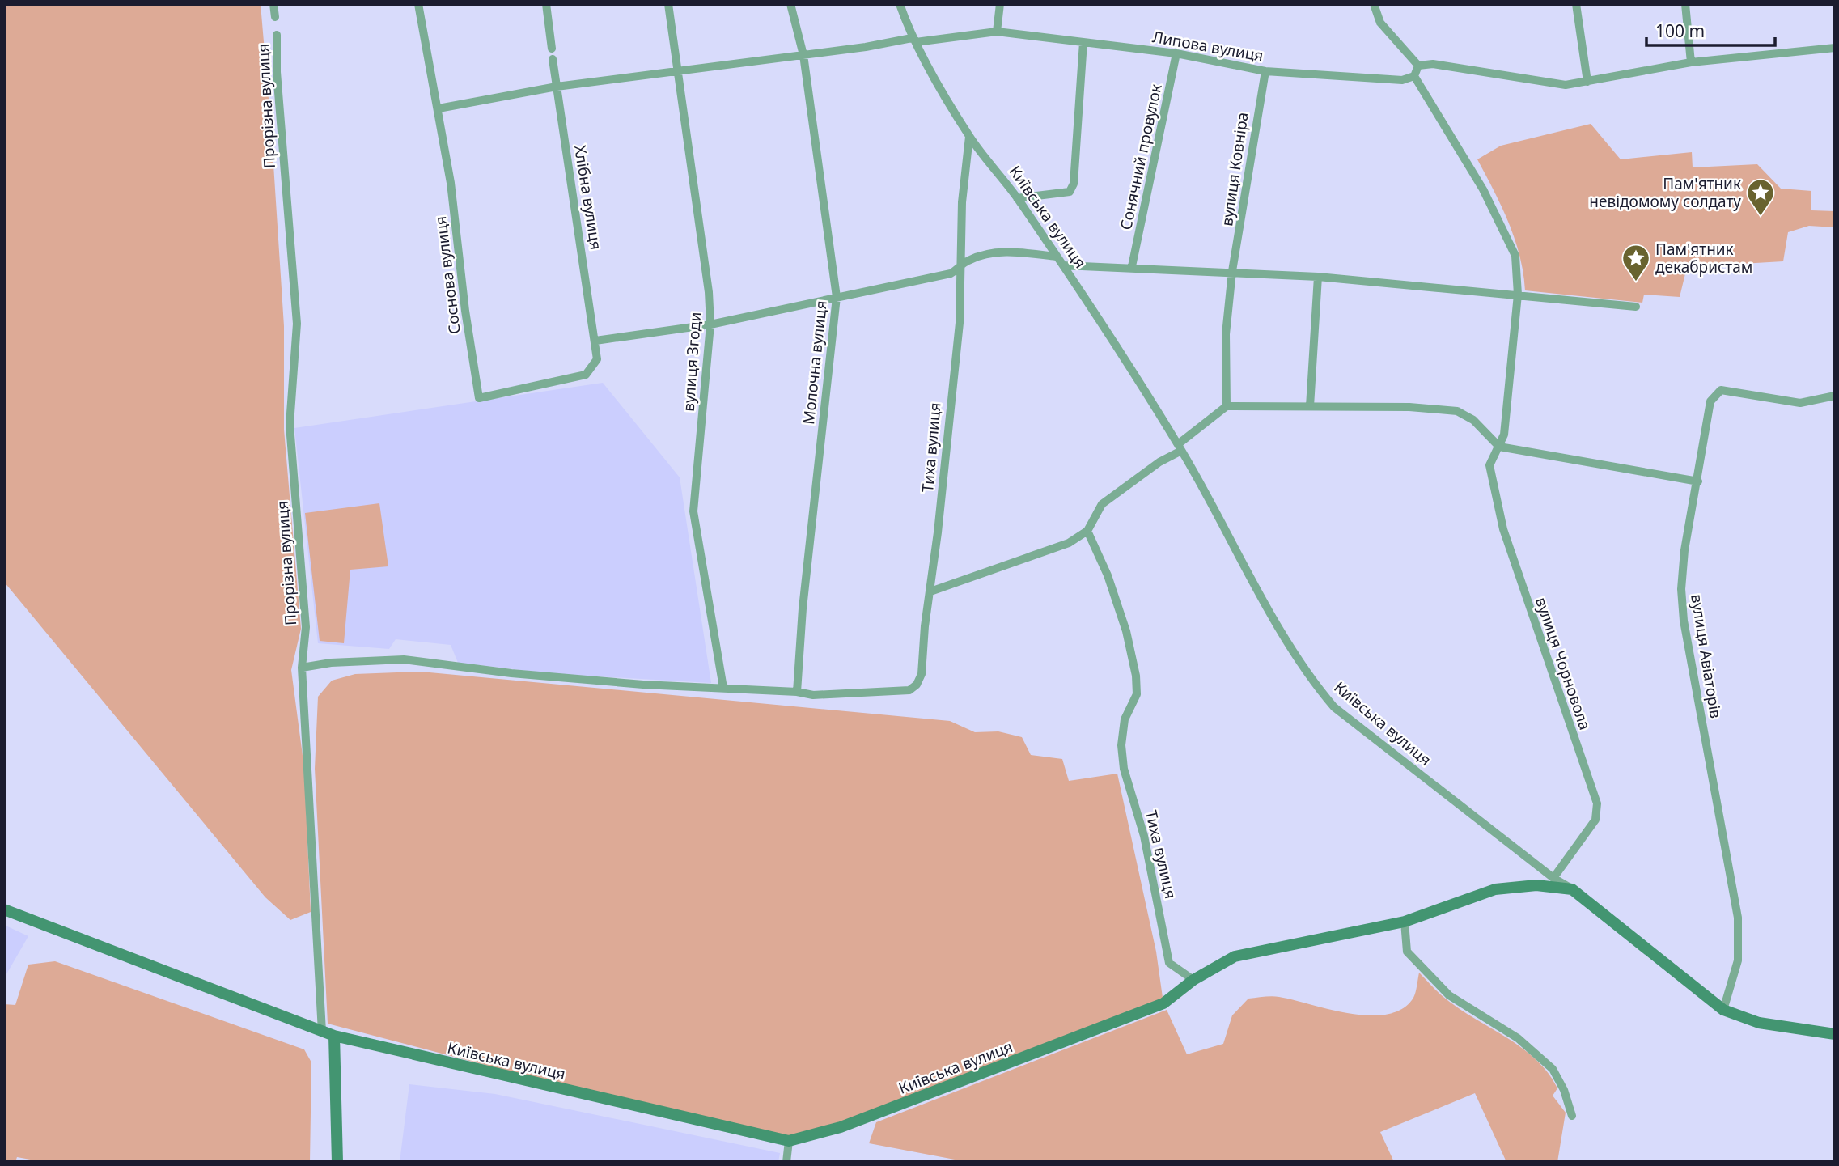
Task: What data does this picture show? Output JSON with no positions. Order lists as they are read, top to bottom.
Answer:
{
  "streets": {
    "street": [
      "Липова вулиця",
      "Прорізна вулиця",
      "Сонячний провулок",
      "вулиця Ковніра",
      "Хлібна вулиця",
      "Київська вулиця",
      "Соснова вулиця",
      "вулиця Згоди",
      "Молочна вулиця",
      "Тиха вулиця",
      "вулиця Авіаторів",
      "вулиця Чорновола"
    ]
  },
  "crossings": [
    ["Липова вулиця", "Сонячний провулок"],
    ["Липова вулиця", "вулиця Ковніра"],
    ["Липова вулиця", "Хлібна вулиця"],
    ["Липова вулиця", "Київська вулиця"],
    ["Липова вулиця", "Соснова вулиця"],
    ["Липова вулиця", "вулиця Згоди"],
    ["Липова вулиця", "Молочна вулиця"],
    ["Липова вулиця", "вулиця Чорновола"],
    ["Прорізна вулиця", "Київська вулиця"],
    ["Хлібна вулиця", "Соснова вулиця"],
    ["Київська вулиця", "Тиха вулиця"],
    ["Київська вулиця", "вулиця Авіаторів"],
    ["Київська вулиця", "вулиця Чорновола"],
    ["Молочна вулиця", "Тиха вулиця"]
  ],
  "places": {
    "place": ["Пам'ятник невідомому солдату", "Пам'ятник декабристам"]
  },
  "scale_bar": "100 m"
}
